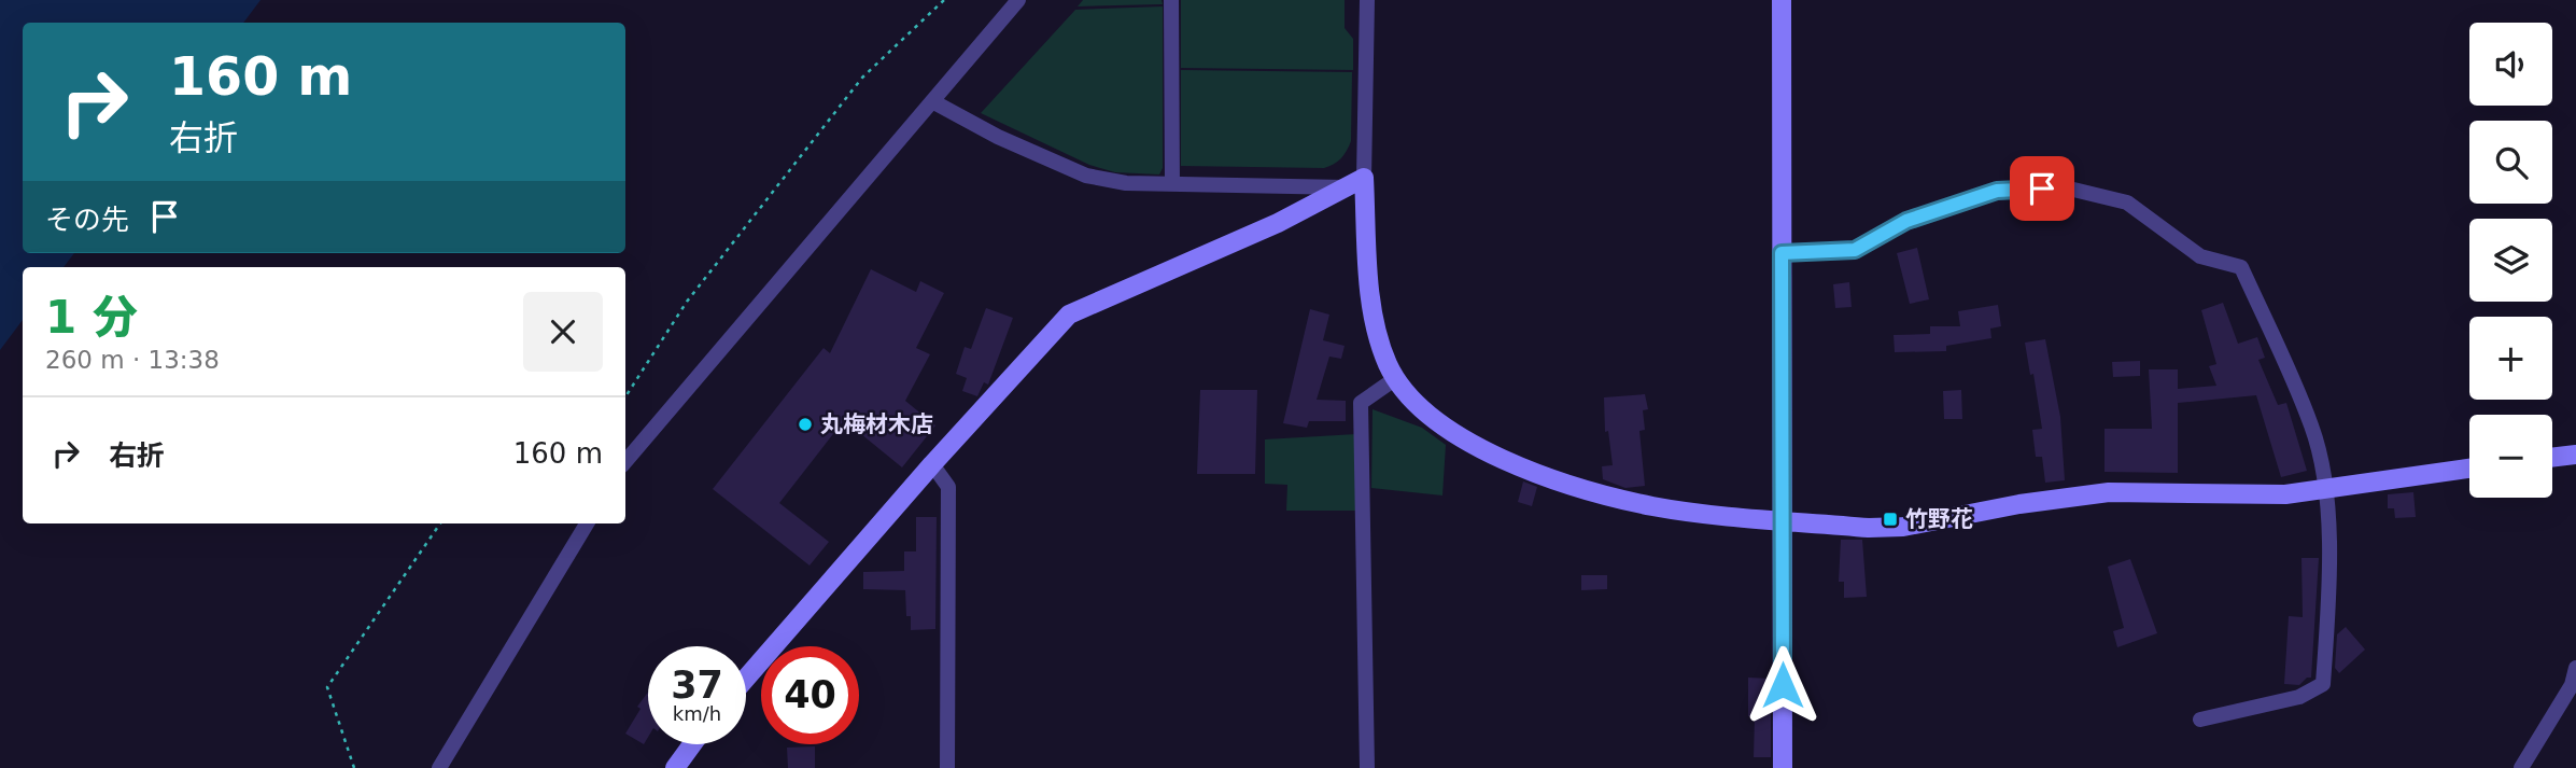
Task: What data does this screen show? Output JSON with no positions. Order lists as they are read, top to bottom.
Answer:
{
  "places": {
    "other": ["丸梅材木店"],
    "transit": ["竹野花"]
  },
  "page": {
    "map_buttons": ["+", "−"],
    "turn": ["160 m", "右折"],
    "then": "その先",
    "heading": ["1 分", "260 m · 13:38"],
    "list": [
      {
        "name": "右折",
        "value": "160 m"
      }
    ],
    "speed": "37 km/h",
    "limit": "40"
  }
}
